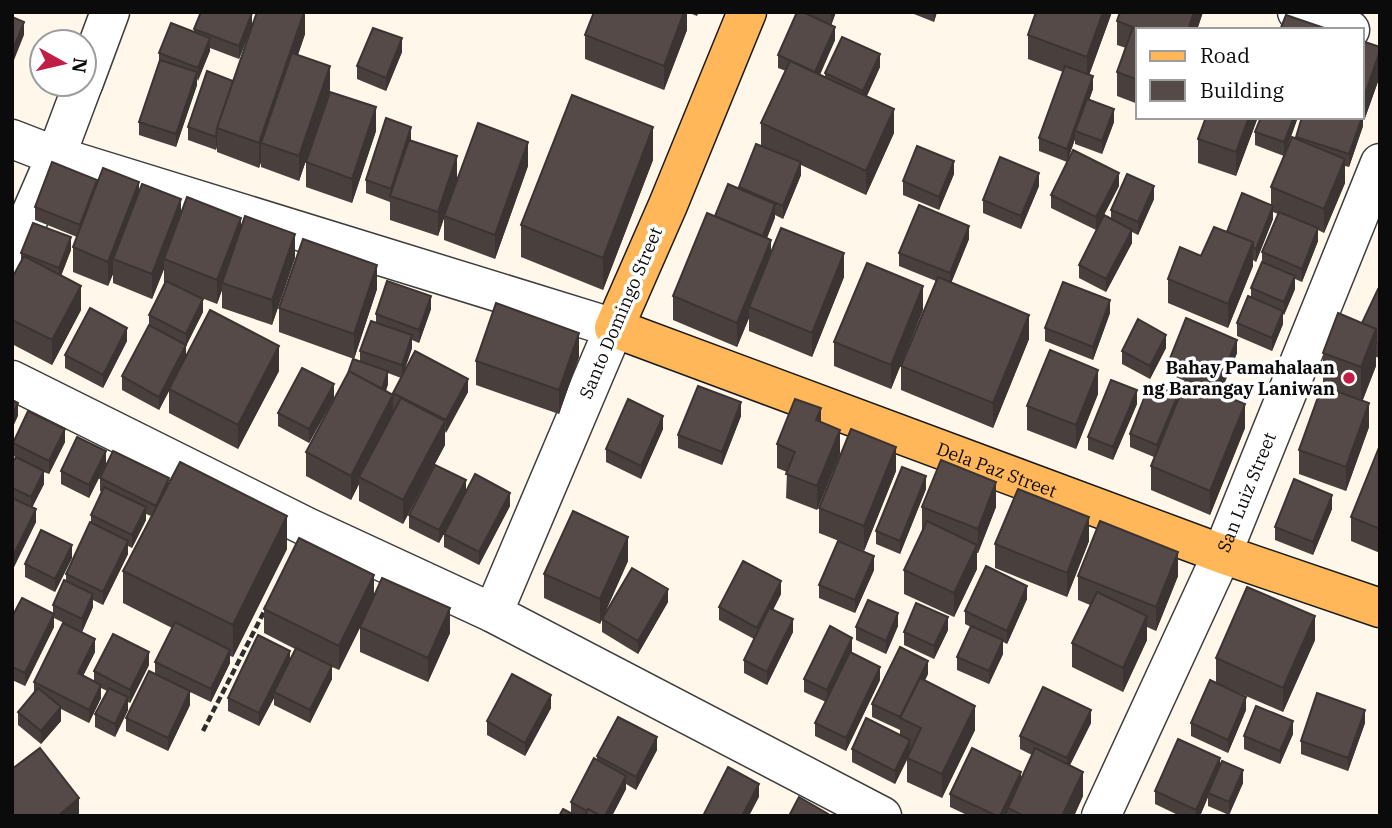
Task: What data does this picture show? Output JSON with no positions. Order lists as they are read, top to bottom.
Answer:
{
  "streets": {
    "main road": ["Santo Domingo Street", "Dela Paz Street"],
    "street": ["San Luiz Street"]
  },
  "crossings": [
    ["Santo Domingo Street", "Dela Paz Street"],
    ["Dela Paz Street", "San Luiz Street"]
  ],
  "places": ["Bahay Pamahalaan ng Barangay Laniwan"],
  "legend": ["Road", "Building"],
  "north": "right"
}
